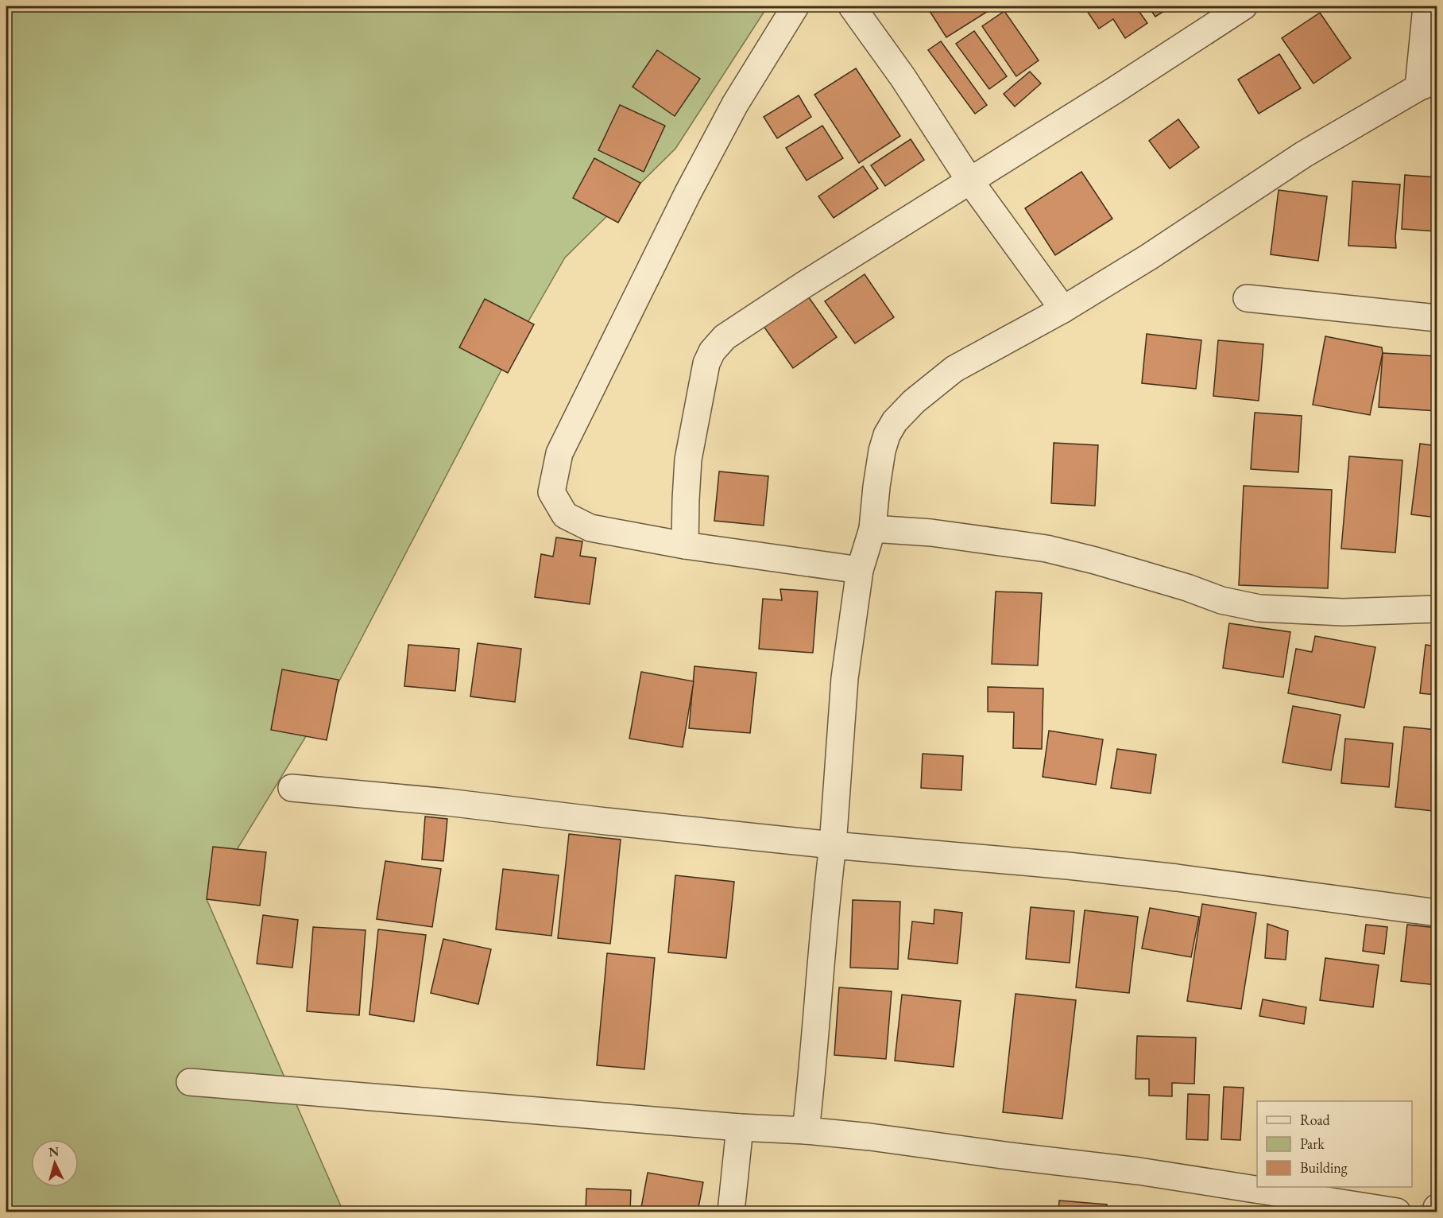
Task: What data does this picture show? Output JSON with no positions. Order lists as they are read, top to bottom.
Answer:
{
  "legend": ["Road", "Park", "Building"],
  "north": "top"
}
